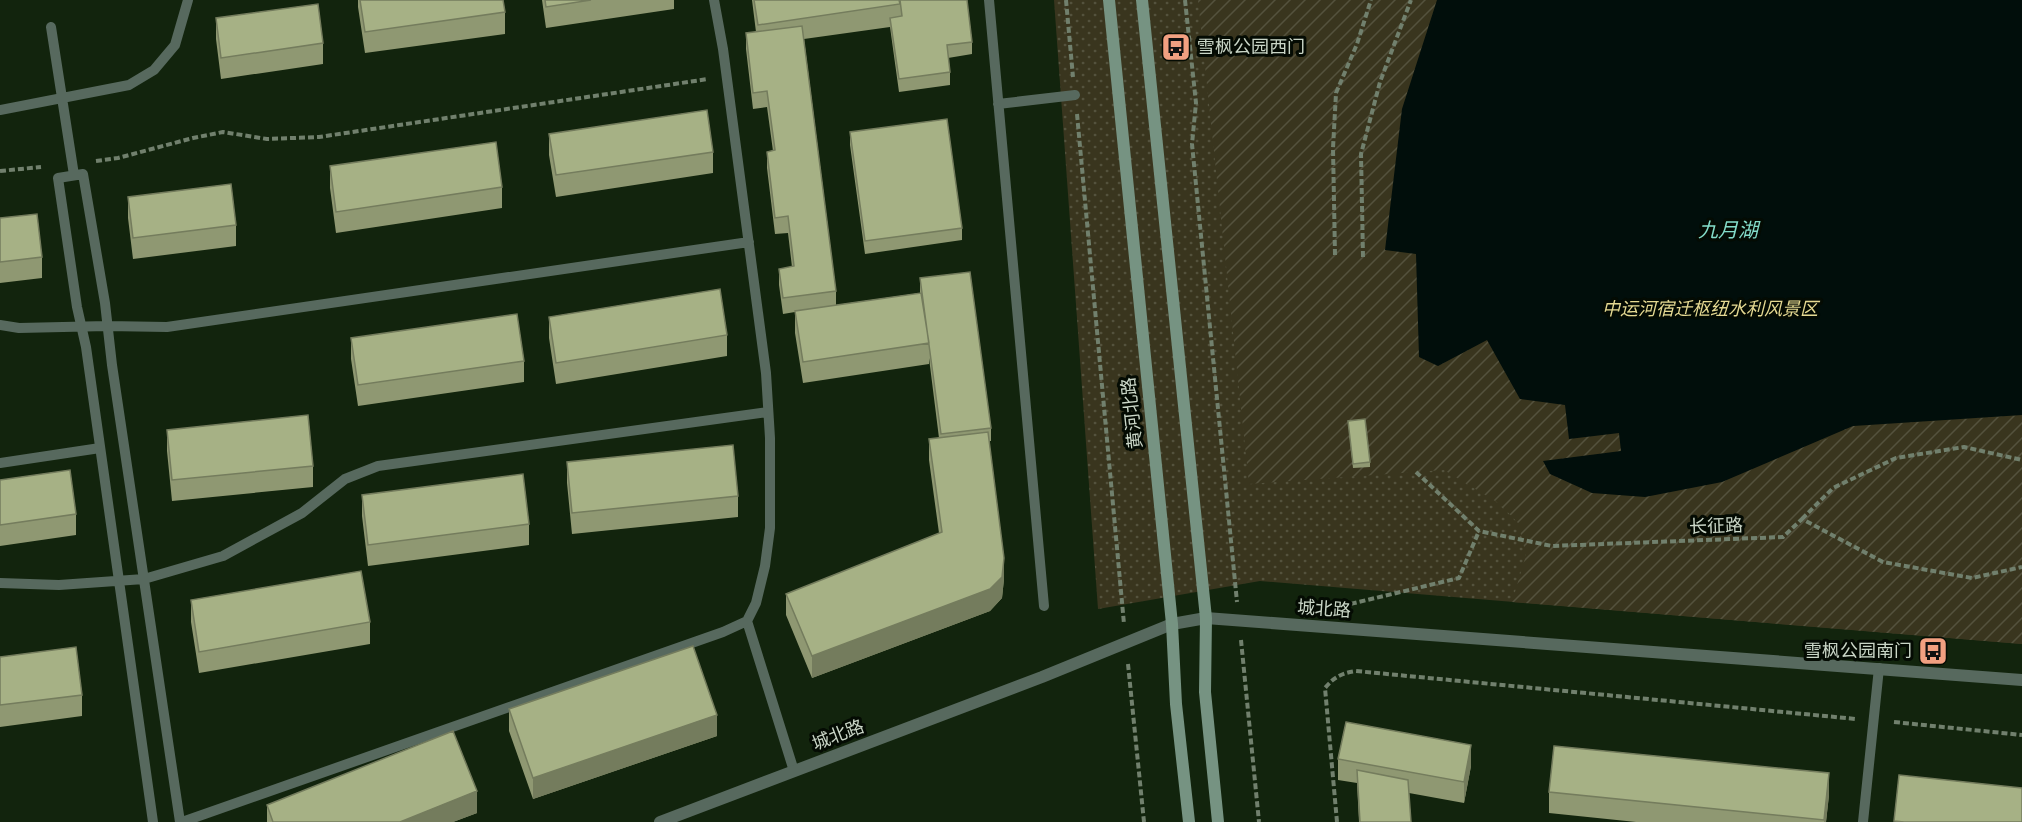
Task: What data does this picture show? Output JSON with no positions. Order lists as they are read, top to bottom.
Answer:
{
  "streets": {
    "main road": ["黄河北路"],
    "street": ["城北路"],
    "path": ["长征路"]
  },
  "crossings": [
    ["黄河北路", "城北路"]
  ],
  "water": ["九月湖"],
  "parks": ["中运河宿迁枢纽水利风景区"],
  "places": {
    "bus stop": ["雪枫公园西门", "雪枫公园南门"]
  }
}
